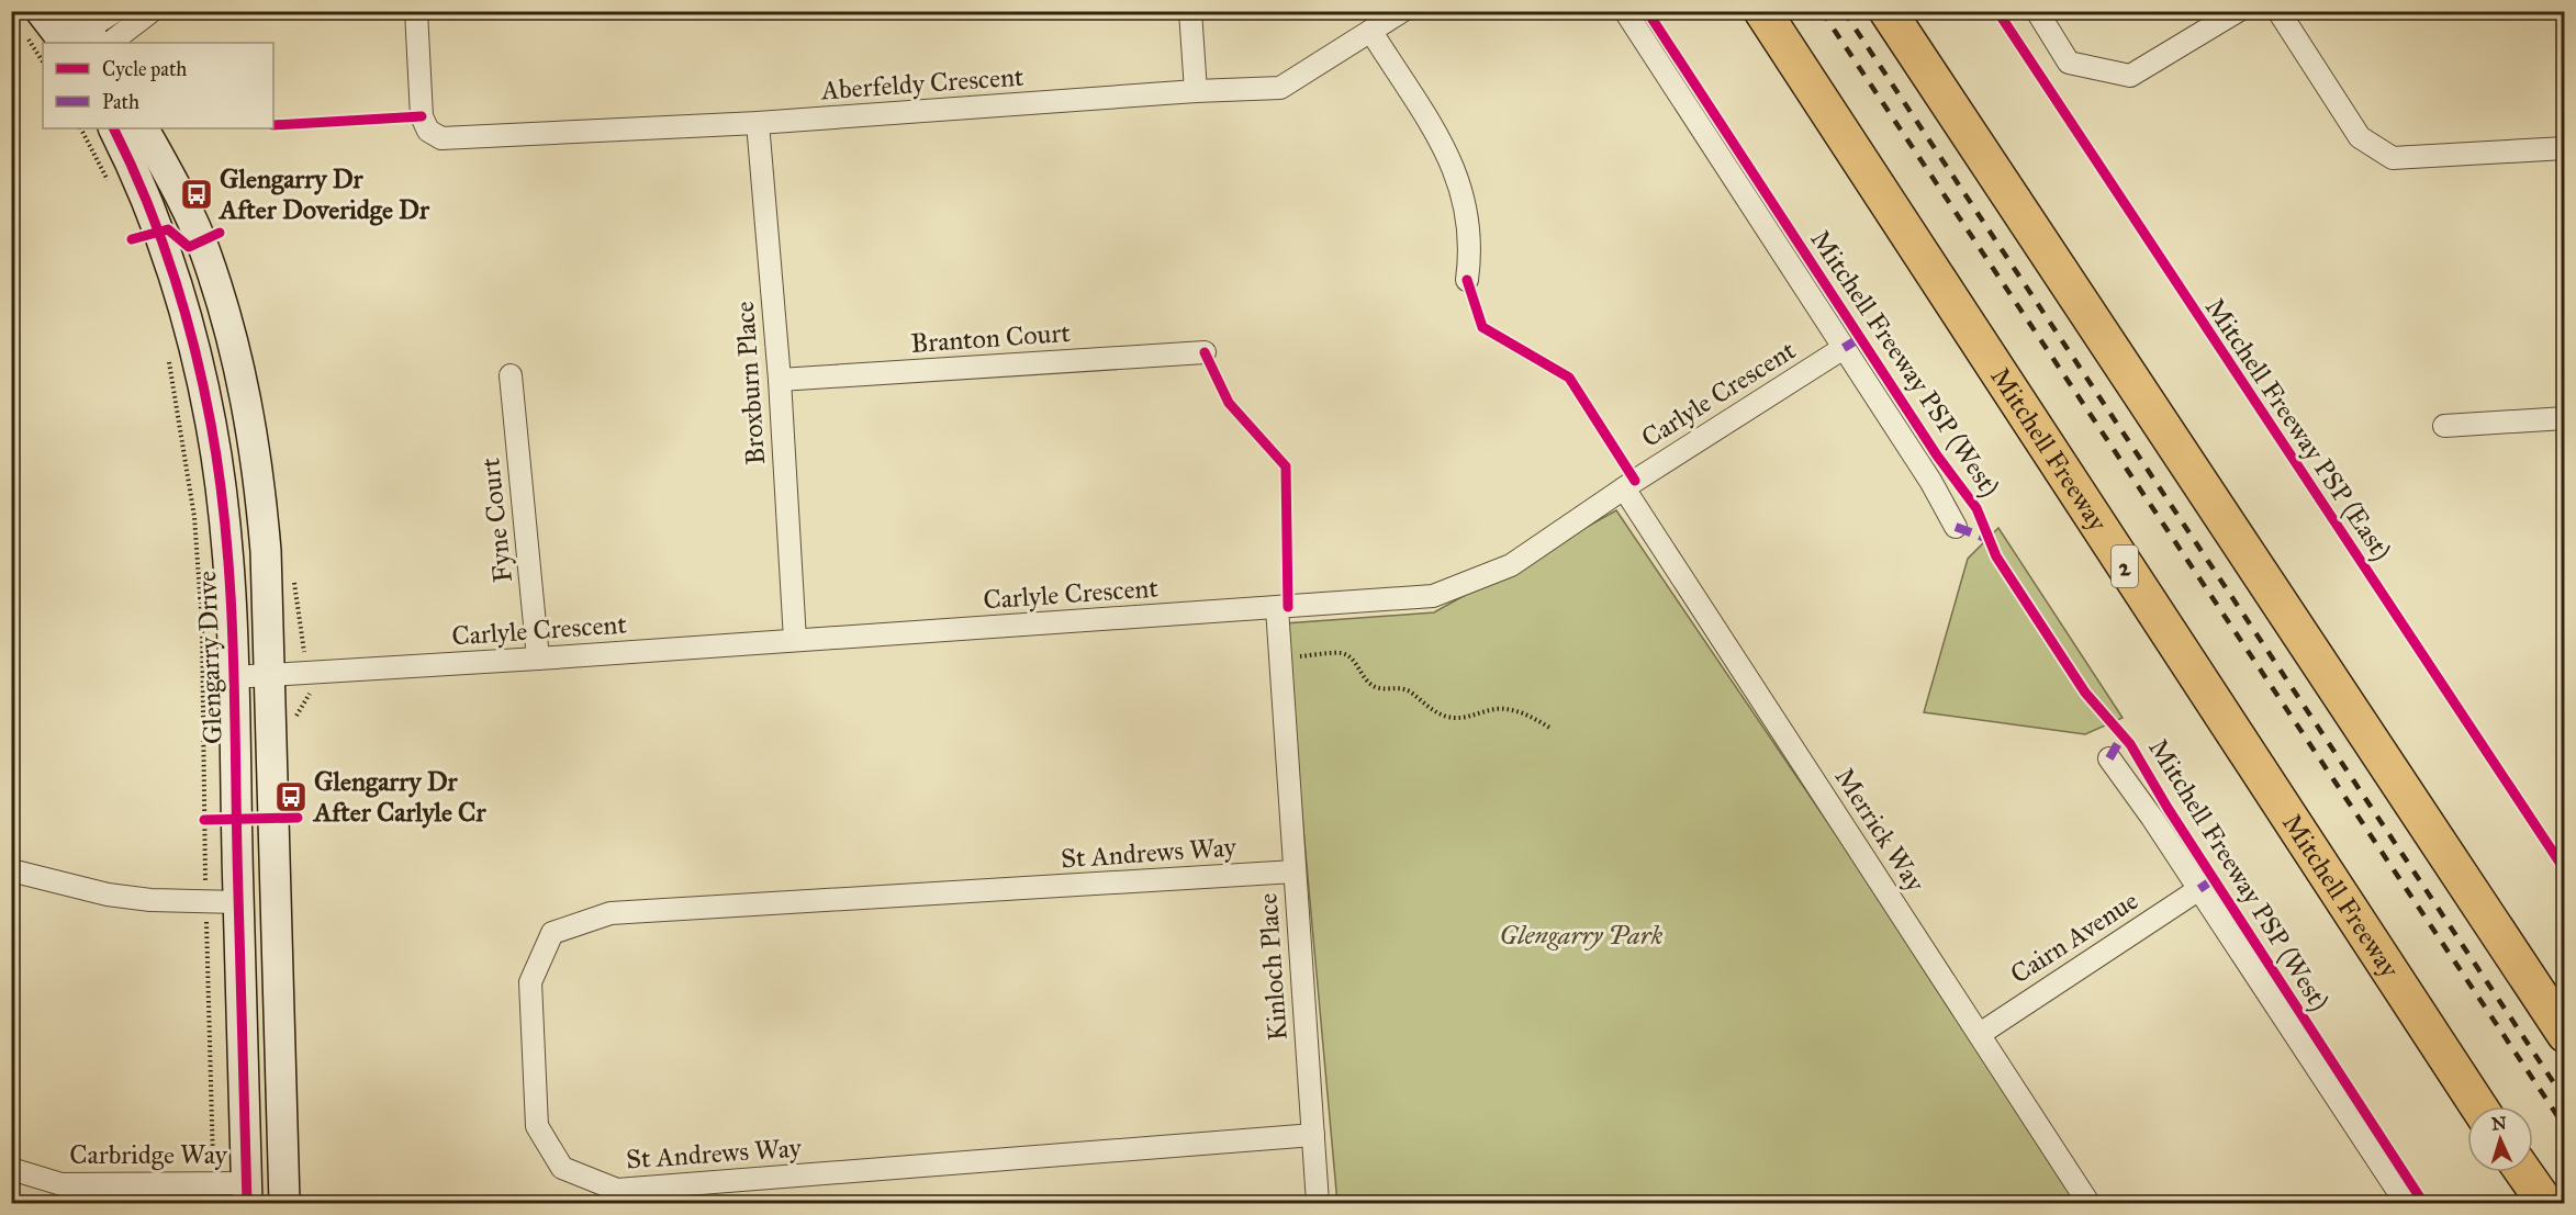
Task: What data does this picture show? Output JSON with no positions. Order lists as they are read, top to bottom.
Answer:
{
  "streets": {
    "highway": ["Mitchell Freeway", "2"],
    "main road": ["Glengarry Drive"],
    "street": [
      "Aberfeldy Crescent",
      "Branton Court",
      "Broxburn Place",
      "Carlyle Crescent",
      "Fyne Court",
      "Merrick Way",
      "St Andrews Way",
      "Cairn Avenue",
      "Kinloch Place",
      "Carbridge Way"
    ],
    "cycle path": ["Mitchell Freeway PSP (West)", "Mitchell Freeway PSP (East)"]
  },
  "crossings": [
    ["Aberfeldy Crescent", "Broxburn Place"],
    ["Branton Court", "Broxburn Place"],
    ["Broxburn Place", "Carlyle Crescent"],
    ["Carlyle Crescent", "Fyne Court"],
    ["Carlyle Crescent", "Glengarry Drive"],
    ["Carlyle Crescent", "Merrick Way"],
    ["Carlyle Crescent", "Kinloch Place"],
    ["Glengarry Drive", "Carbridge Way"],
    ["Merrick Way", "Cairn Avenue"],
    ["St Andrews Way", "Kinloch Place"]
  ],
  "parks": ["Glengarry Park"],
  "places": {
    "bus stop": ["Glengarry Dr After Doveridge Dr", "Glengarry Dr After Carlyle Cr"]
  },
  "legend": ["Cycle path", "Path"],
  "north": "top"
}
